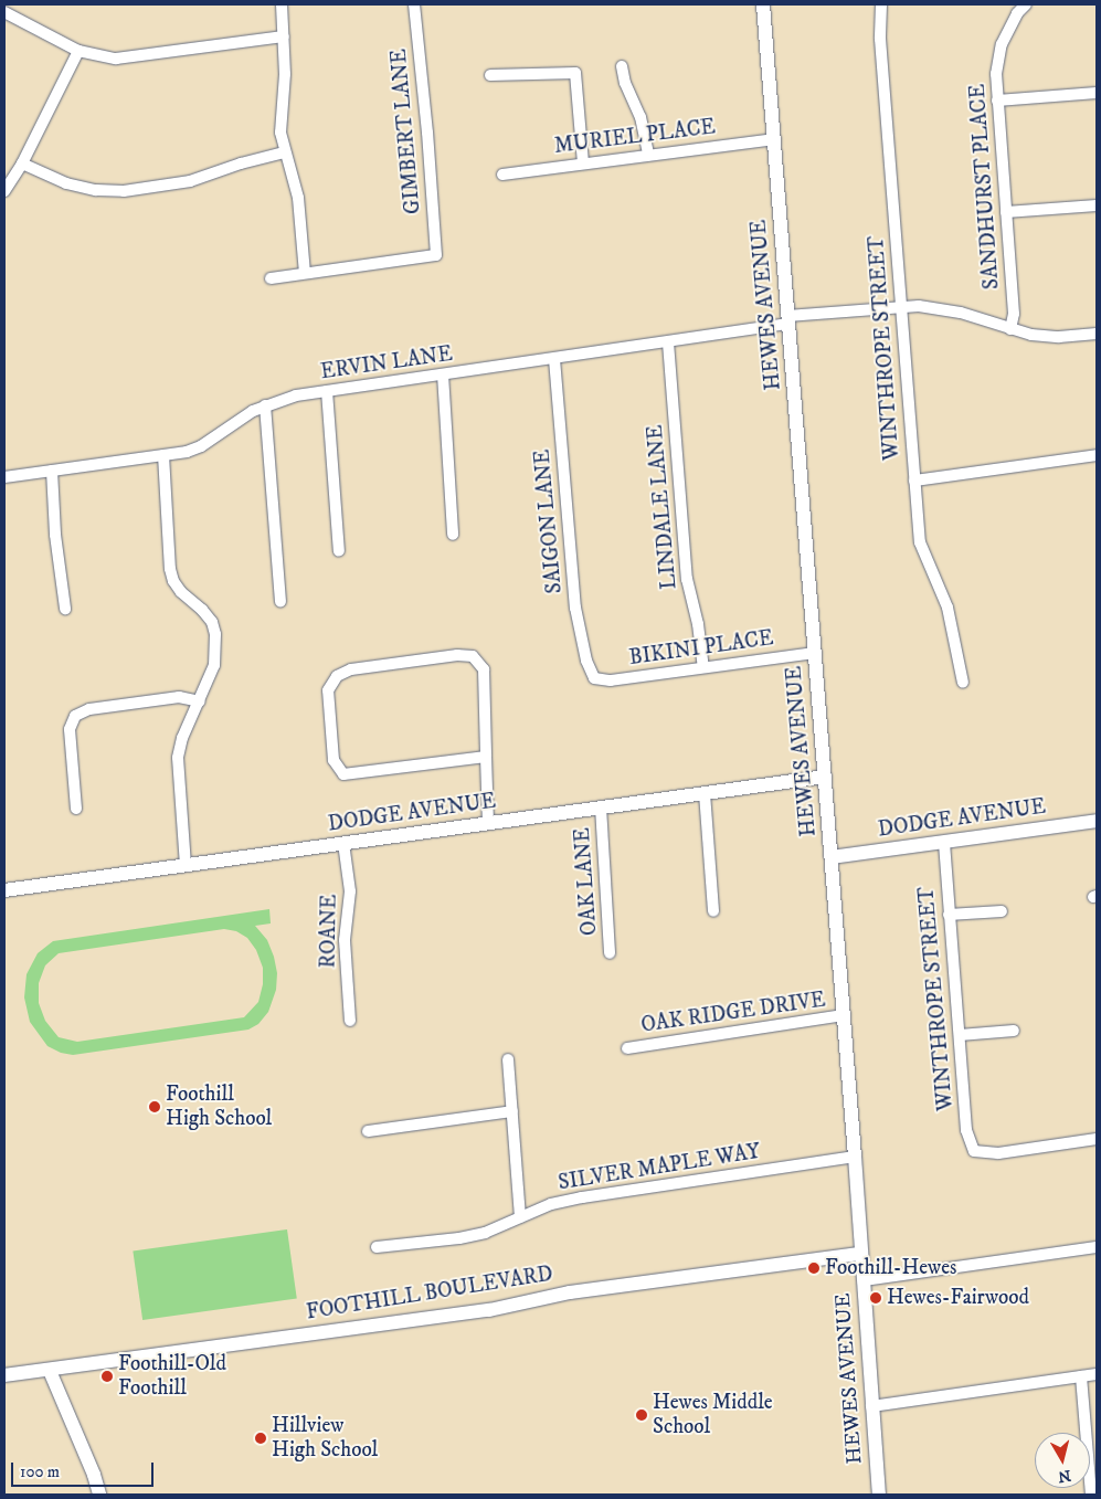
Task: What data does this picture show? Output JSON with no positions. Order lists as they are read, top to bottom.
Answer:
{
  "streets": {
    "street": [
      "GIMBERT LANE",
      "MURIEL PLACE",
      "SANDHURST PLACE",
      "HEWES AVENUE",
      "WINTHROPE STREET",
      "ERVIN LANE",
      "LINDALE LANE",
      "SAIGON LANE",
      "BIKINI PLACE",
      "DODGE AVENUE",
      "OAK LANE",
      "ROANE",
      "OAK RIDGE DRIVE",
      "SILVER MAPLE WAY",
      "FOOTHILL BOULEVARD"
    ]
  },
  "crossings": [
    ["MURIEL PLACE", "HEWES AVENUE"],
    ["SANDHURST PLACE", "ERVIN LANE"],
    ["HEWES AVENUE", "ERVIN LANE"],
    ["HEWES AVENUE", "BIKINI PLACE"],
    ["HEWES AVENUE", "DODGE AVENUE"],
    ["HEWES AVENUE", "OAK RIDGE DRIVE"],
    ["HEWES AVENUE", "SILVER MAPLE WAY"],
    ["HEWES AVENUE", "FOOTHILL BOULEVARD"],
    ["WINTHROPE STREET", "ERVIN LANE"],
    ["WINTHROPE STREET", "DODGE AVENUE"],
    ["ERVIN LANE", "LINDALE LANE"],
    ["ERVIN LANE", "SAIGON LANE"],
    ["LINDALE LANE", "BIKINI PLACE"],
    ["SAIGON LANE", "BIKINI PLACE"],
    ["DODGE AVENUE", "OAK LANE"],
    ["DODGE AVENUE", "ROANE"]
  ],
  "places": [
    "Foothill High School",
    "Foothill-Hewes",
    "Hewes-Fairwood",
    "Foothill-Old Foothill",
    "Hewes Middle School",
    "Hillview High School"
  ],
  "scale_bar": "100 m",
  "north": "bottom"
}
